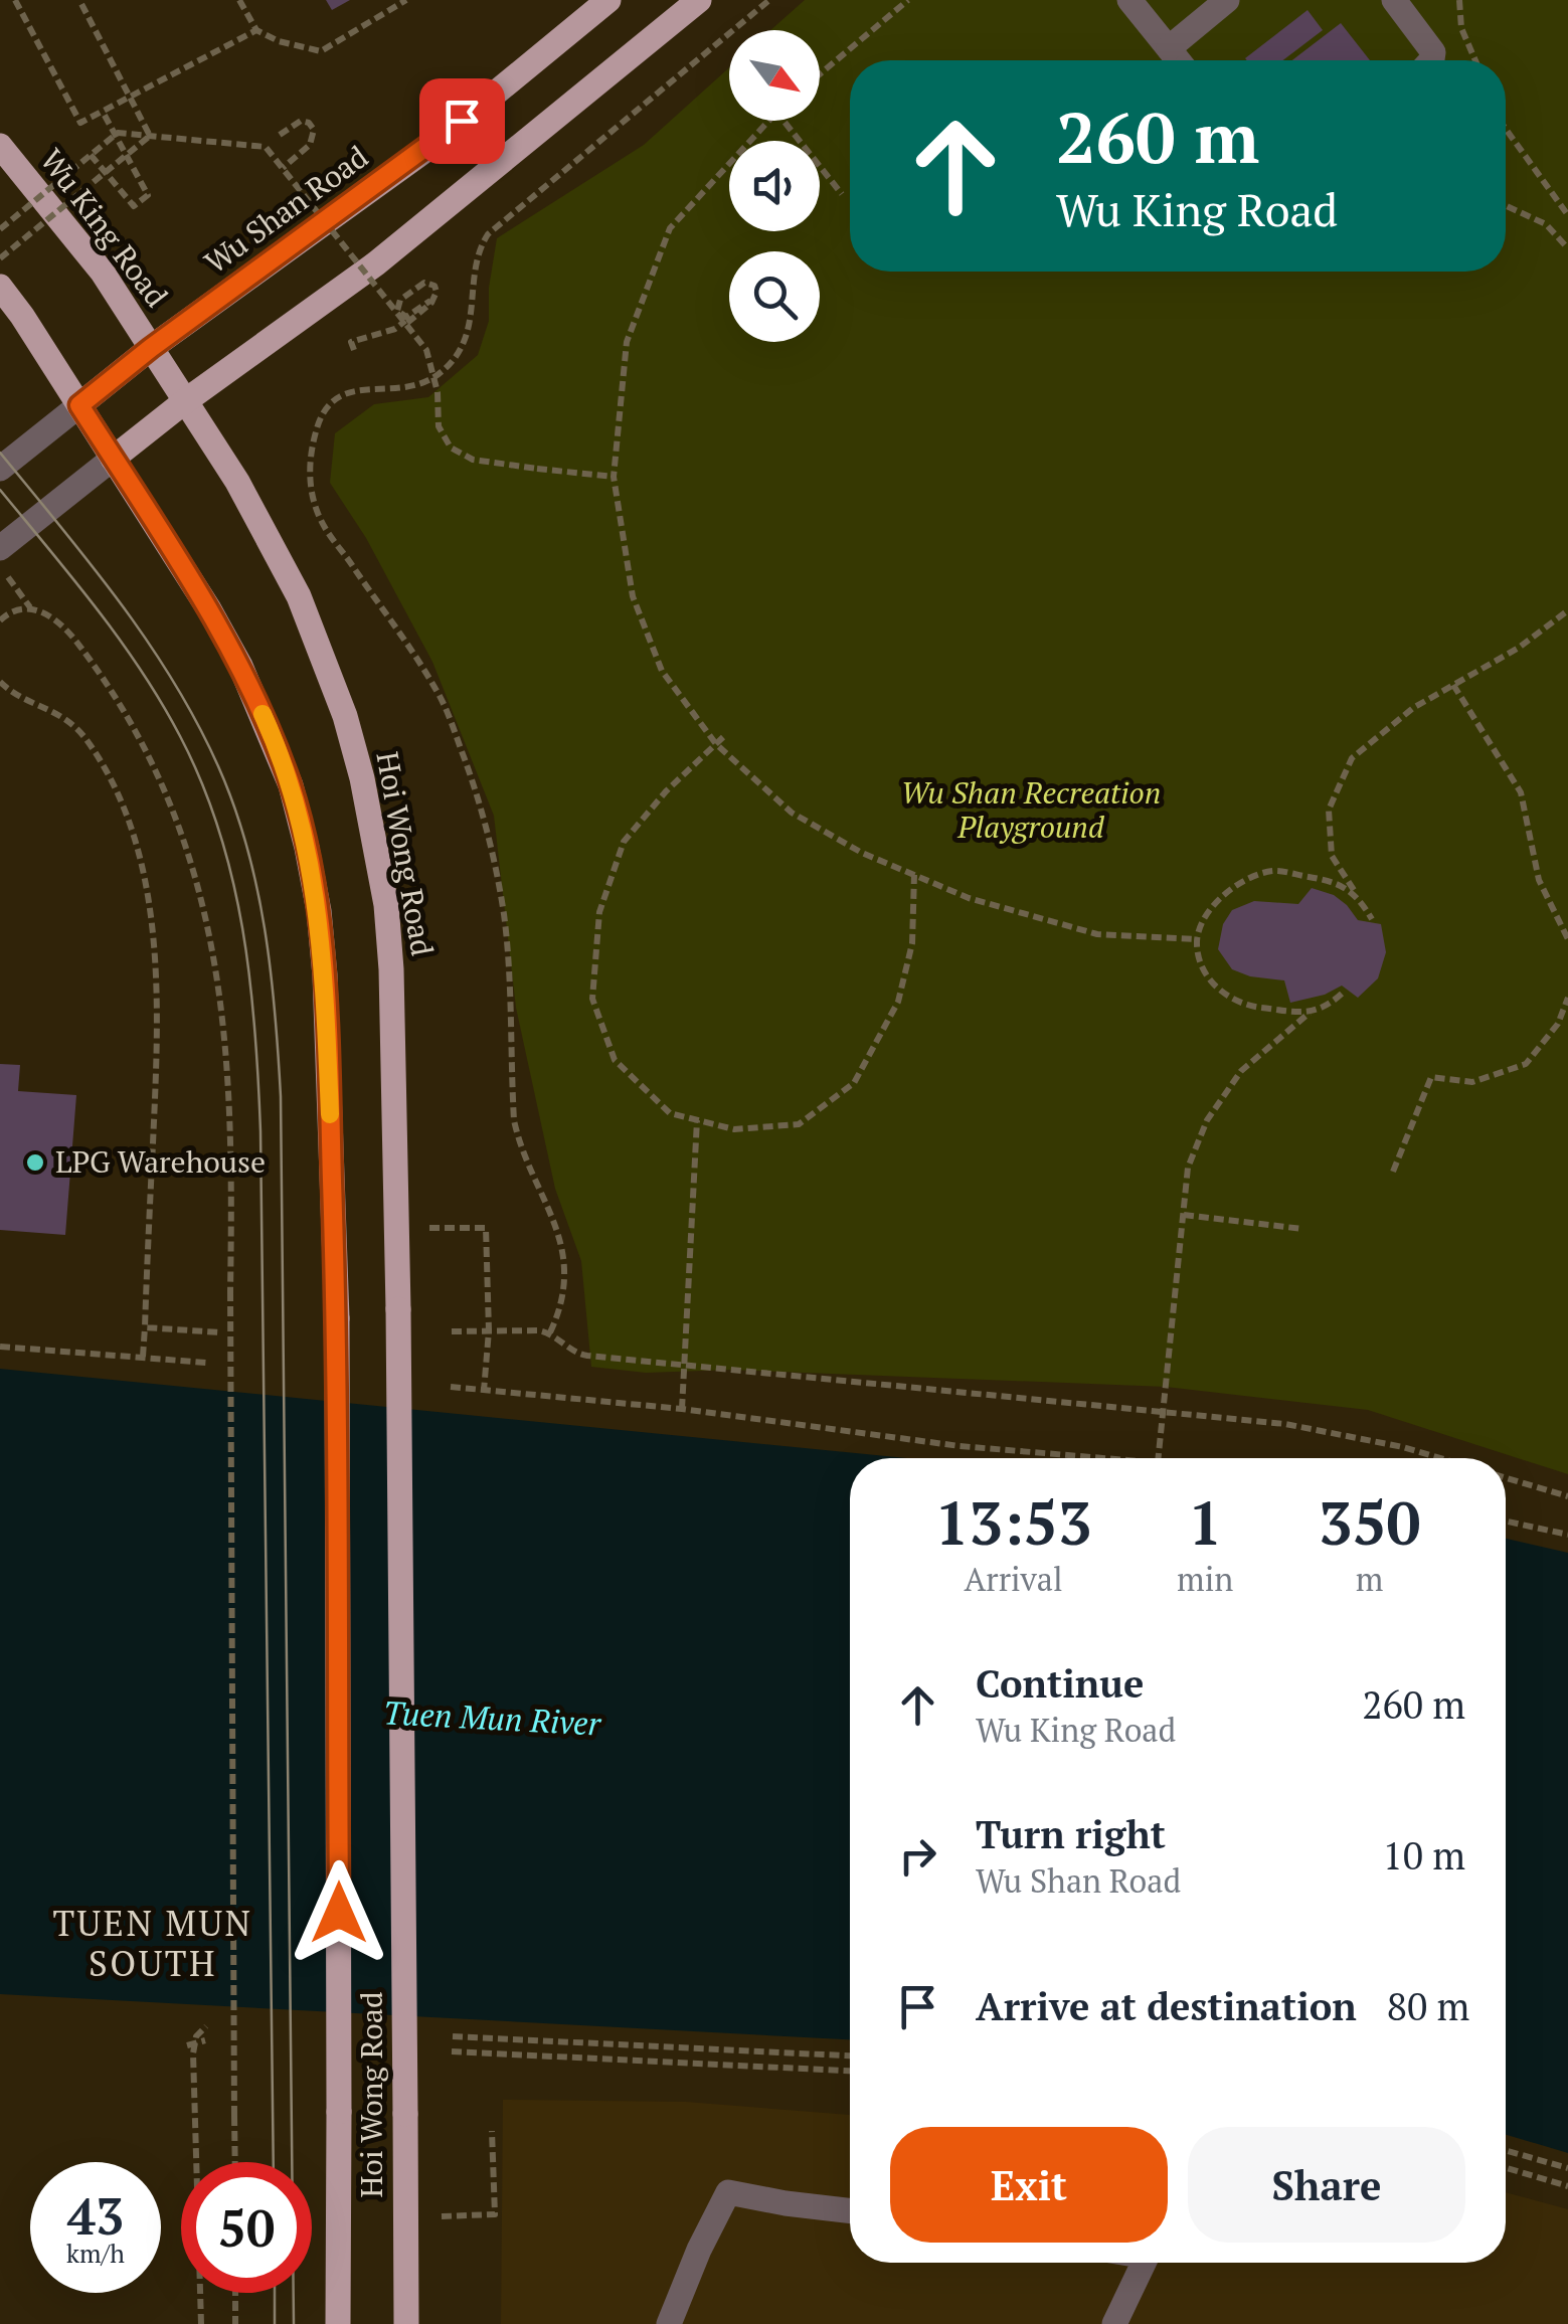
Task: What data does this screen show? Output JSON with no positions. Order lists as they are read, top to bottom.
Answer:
{
  "streets": {
    "main road": ["Wu Shan Road", "Wu King Road", "Hoi Wong Road"]
  },
  "crossings": [
    ["Wu Shan Road", "Wu King Road"],
    ["Wu King Road", "Hoi Wong Road"]
  ],
  "districts": ["TUEN MUN SOUTH"],
  "water": ["Tuen Mun River"],
  "parks": ["Wu Shan Recreation Playground"],
  "places": ["LPG Warehouse"],
  "north": "bottom right",
  "page": {
    "turn": ["260 m", "Wu King Road"],
    "eta": [
      "13:53",
      "Arrival",
      "1",
      "min",
      "350",
      "m"
    ],
    "list": [
      {
        "name": "Continue",
        "note": "Wu King Road",
        "value": "260 m"
      },
      {
        "name": "Turn right",
        "note": "Wu Shan Road",
        "value": "10 m"
      },
      {
        "name": "Arrive at destination",
        "value": "80 m"
      }
    ],
    "buttons": ["Exit", "Share"],
    "speed": "43 km/h",
    "limit": "50"
  }
}
